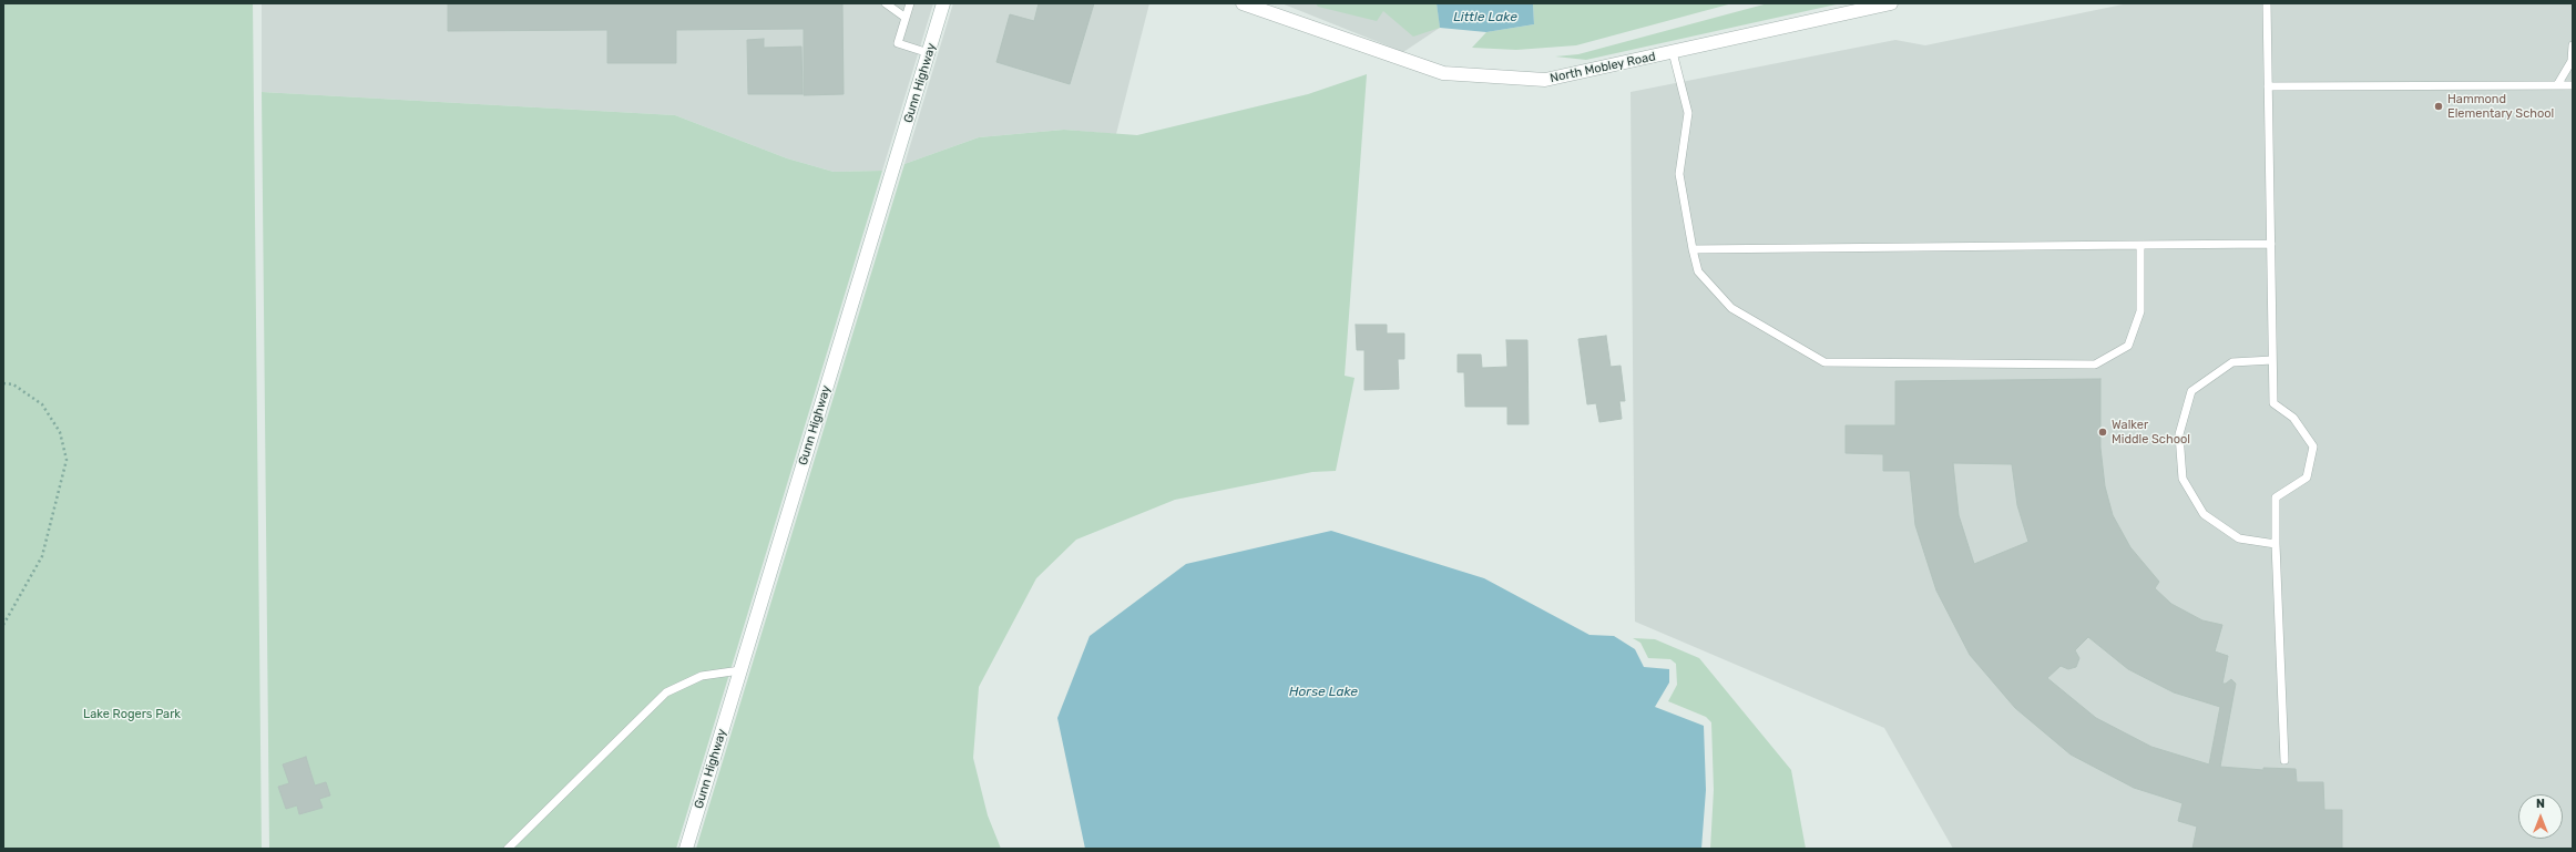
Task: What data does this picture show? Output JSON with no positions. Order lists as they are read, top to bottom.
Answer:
{
  "streets": {
    "main road": ["North Mobley Road", "Gunn Highway"]
  },
  "water": ["Little Lake", "Horse Lake"],
  "parks": ["Lake Rogers Park"],
  "places": ["Hammond Elementary School", "Walker Middle School"],
  "north": "top"
}
